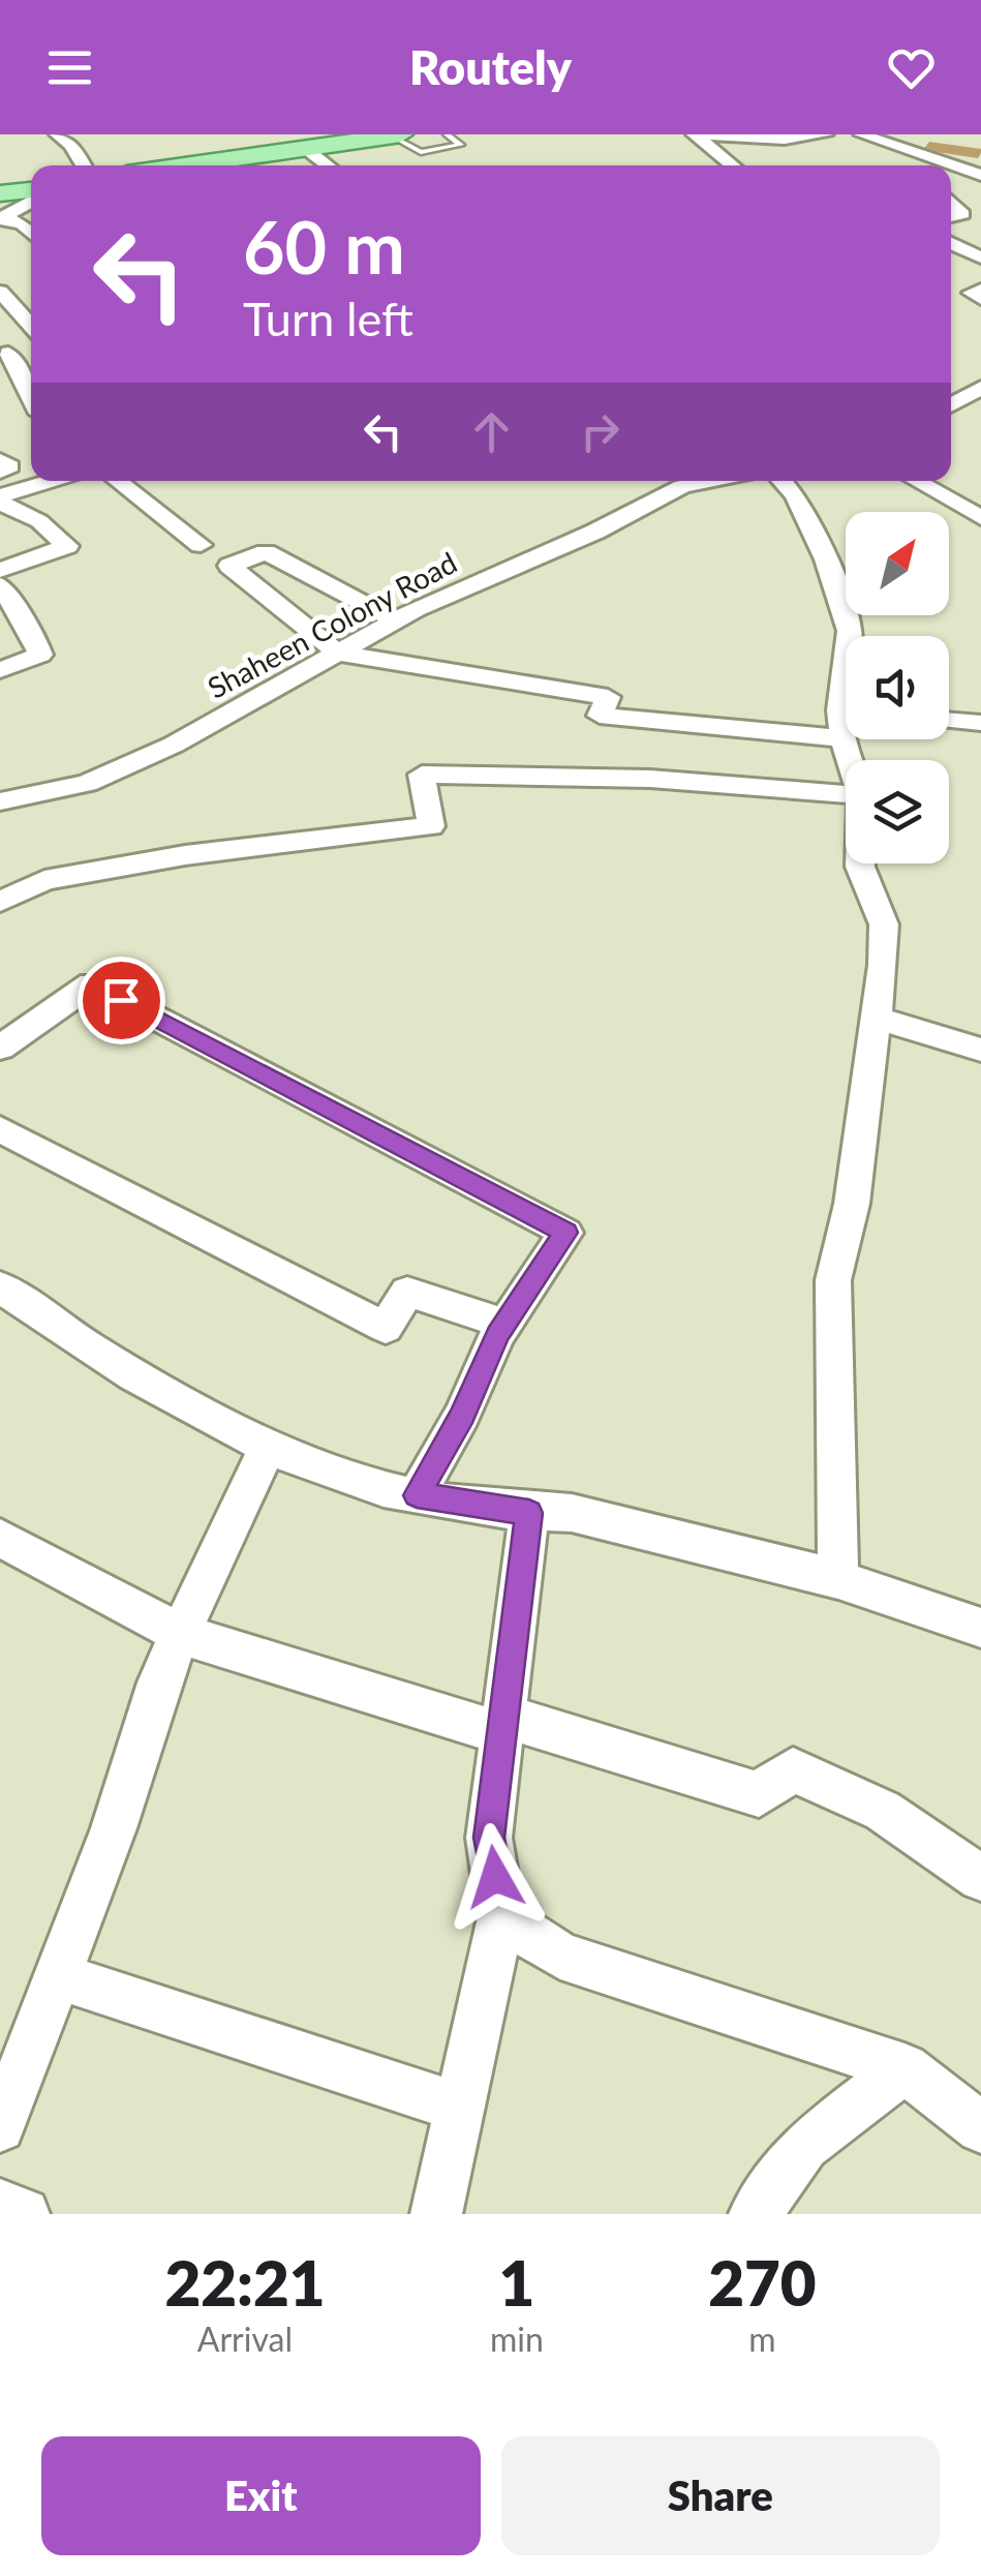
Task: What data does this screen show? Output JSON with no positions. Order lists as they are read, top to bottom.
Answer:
{
  "streets": {
    "street": ["Shaheen Colony Road"]
  },
  "north": "top right",
  "page": {
    "header": "Routely",
    "turn": ["60 m", "Turn left"],
    "eta": [
      "22:21",
      "Arrival",
      "1",
      "min",
      "270",
      "m"
    ],
    "buttons": ["Exit", "Share"]
  }
}
